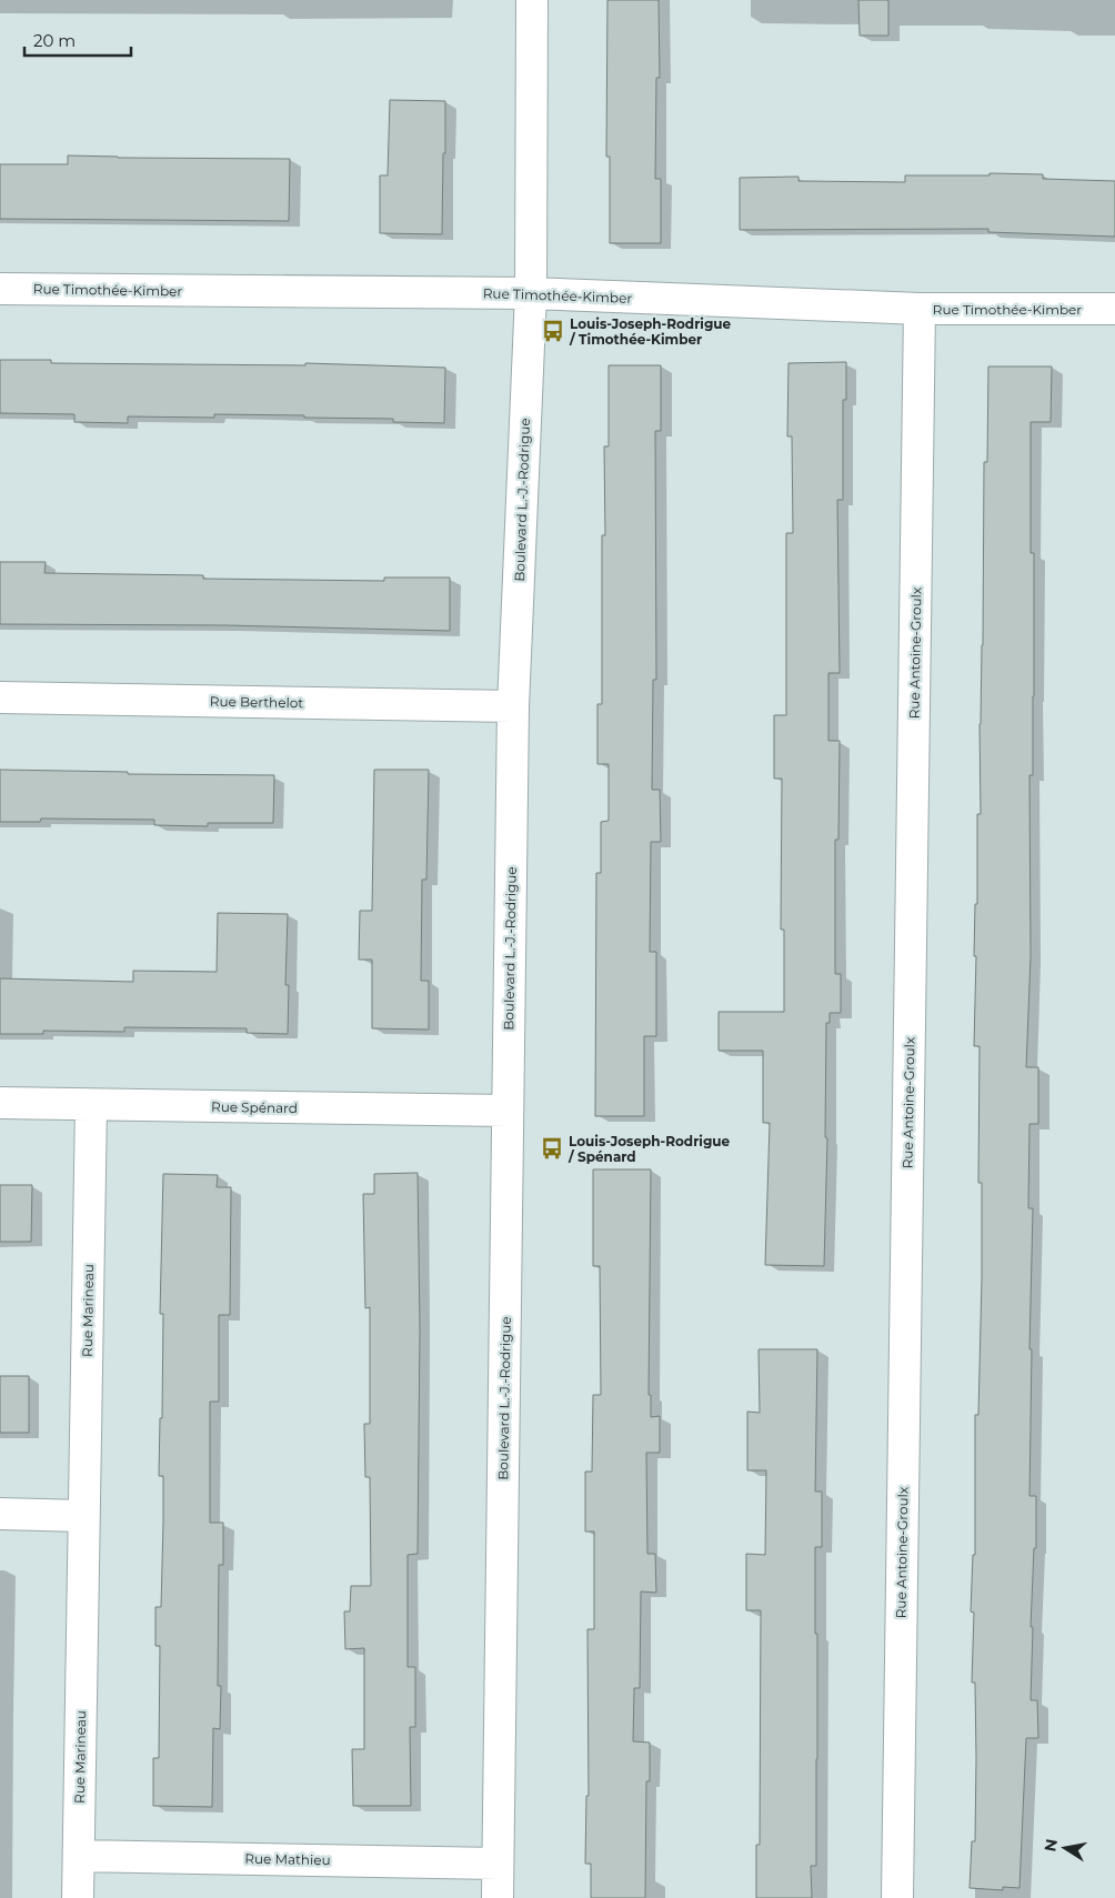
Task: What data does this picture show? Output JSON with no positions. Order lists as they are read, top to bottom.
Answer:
{
  "streets": {
    "street": [
      "Rue Timothée-Kimber",
      "Boulevard L.-J.-Rodrigue",
      "Rue Antoine-Groulx",
      "Rue Berthelot",
      "Rue Spénard",
      "Rue Marineau",
      "Rue Mathieu"
    ]
  },
  "crossings": [
    ["Rue Timothée-Kimber", "Boulevard L.-J.-Rodrigue"],
    ["Rue Timothée-Kimber", "Rue Antoine-Groulx"],
    ["Boulevard L.-J.-Rodrigue", "Rue Berthelot"],
    ["Boulevard L.-J.-Rodrigue", "Rue Spénard"],
    ["Boulevard L.-J.-Rodrigue", "Rue Mathieu"],
    ["Rue Spénard", "Rue Marineau"],
    ["Rue Marineau", "Rue Mathieu"]
  ],
  "places": {
    "bus stop": ["Louis-Joseph-Rodrigue / Timothée-Kimber", "Louis-Joseph-Rodrigue / Spénard"]
  },
  "scale_bar": "20 m",
  "north": "left"
}
